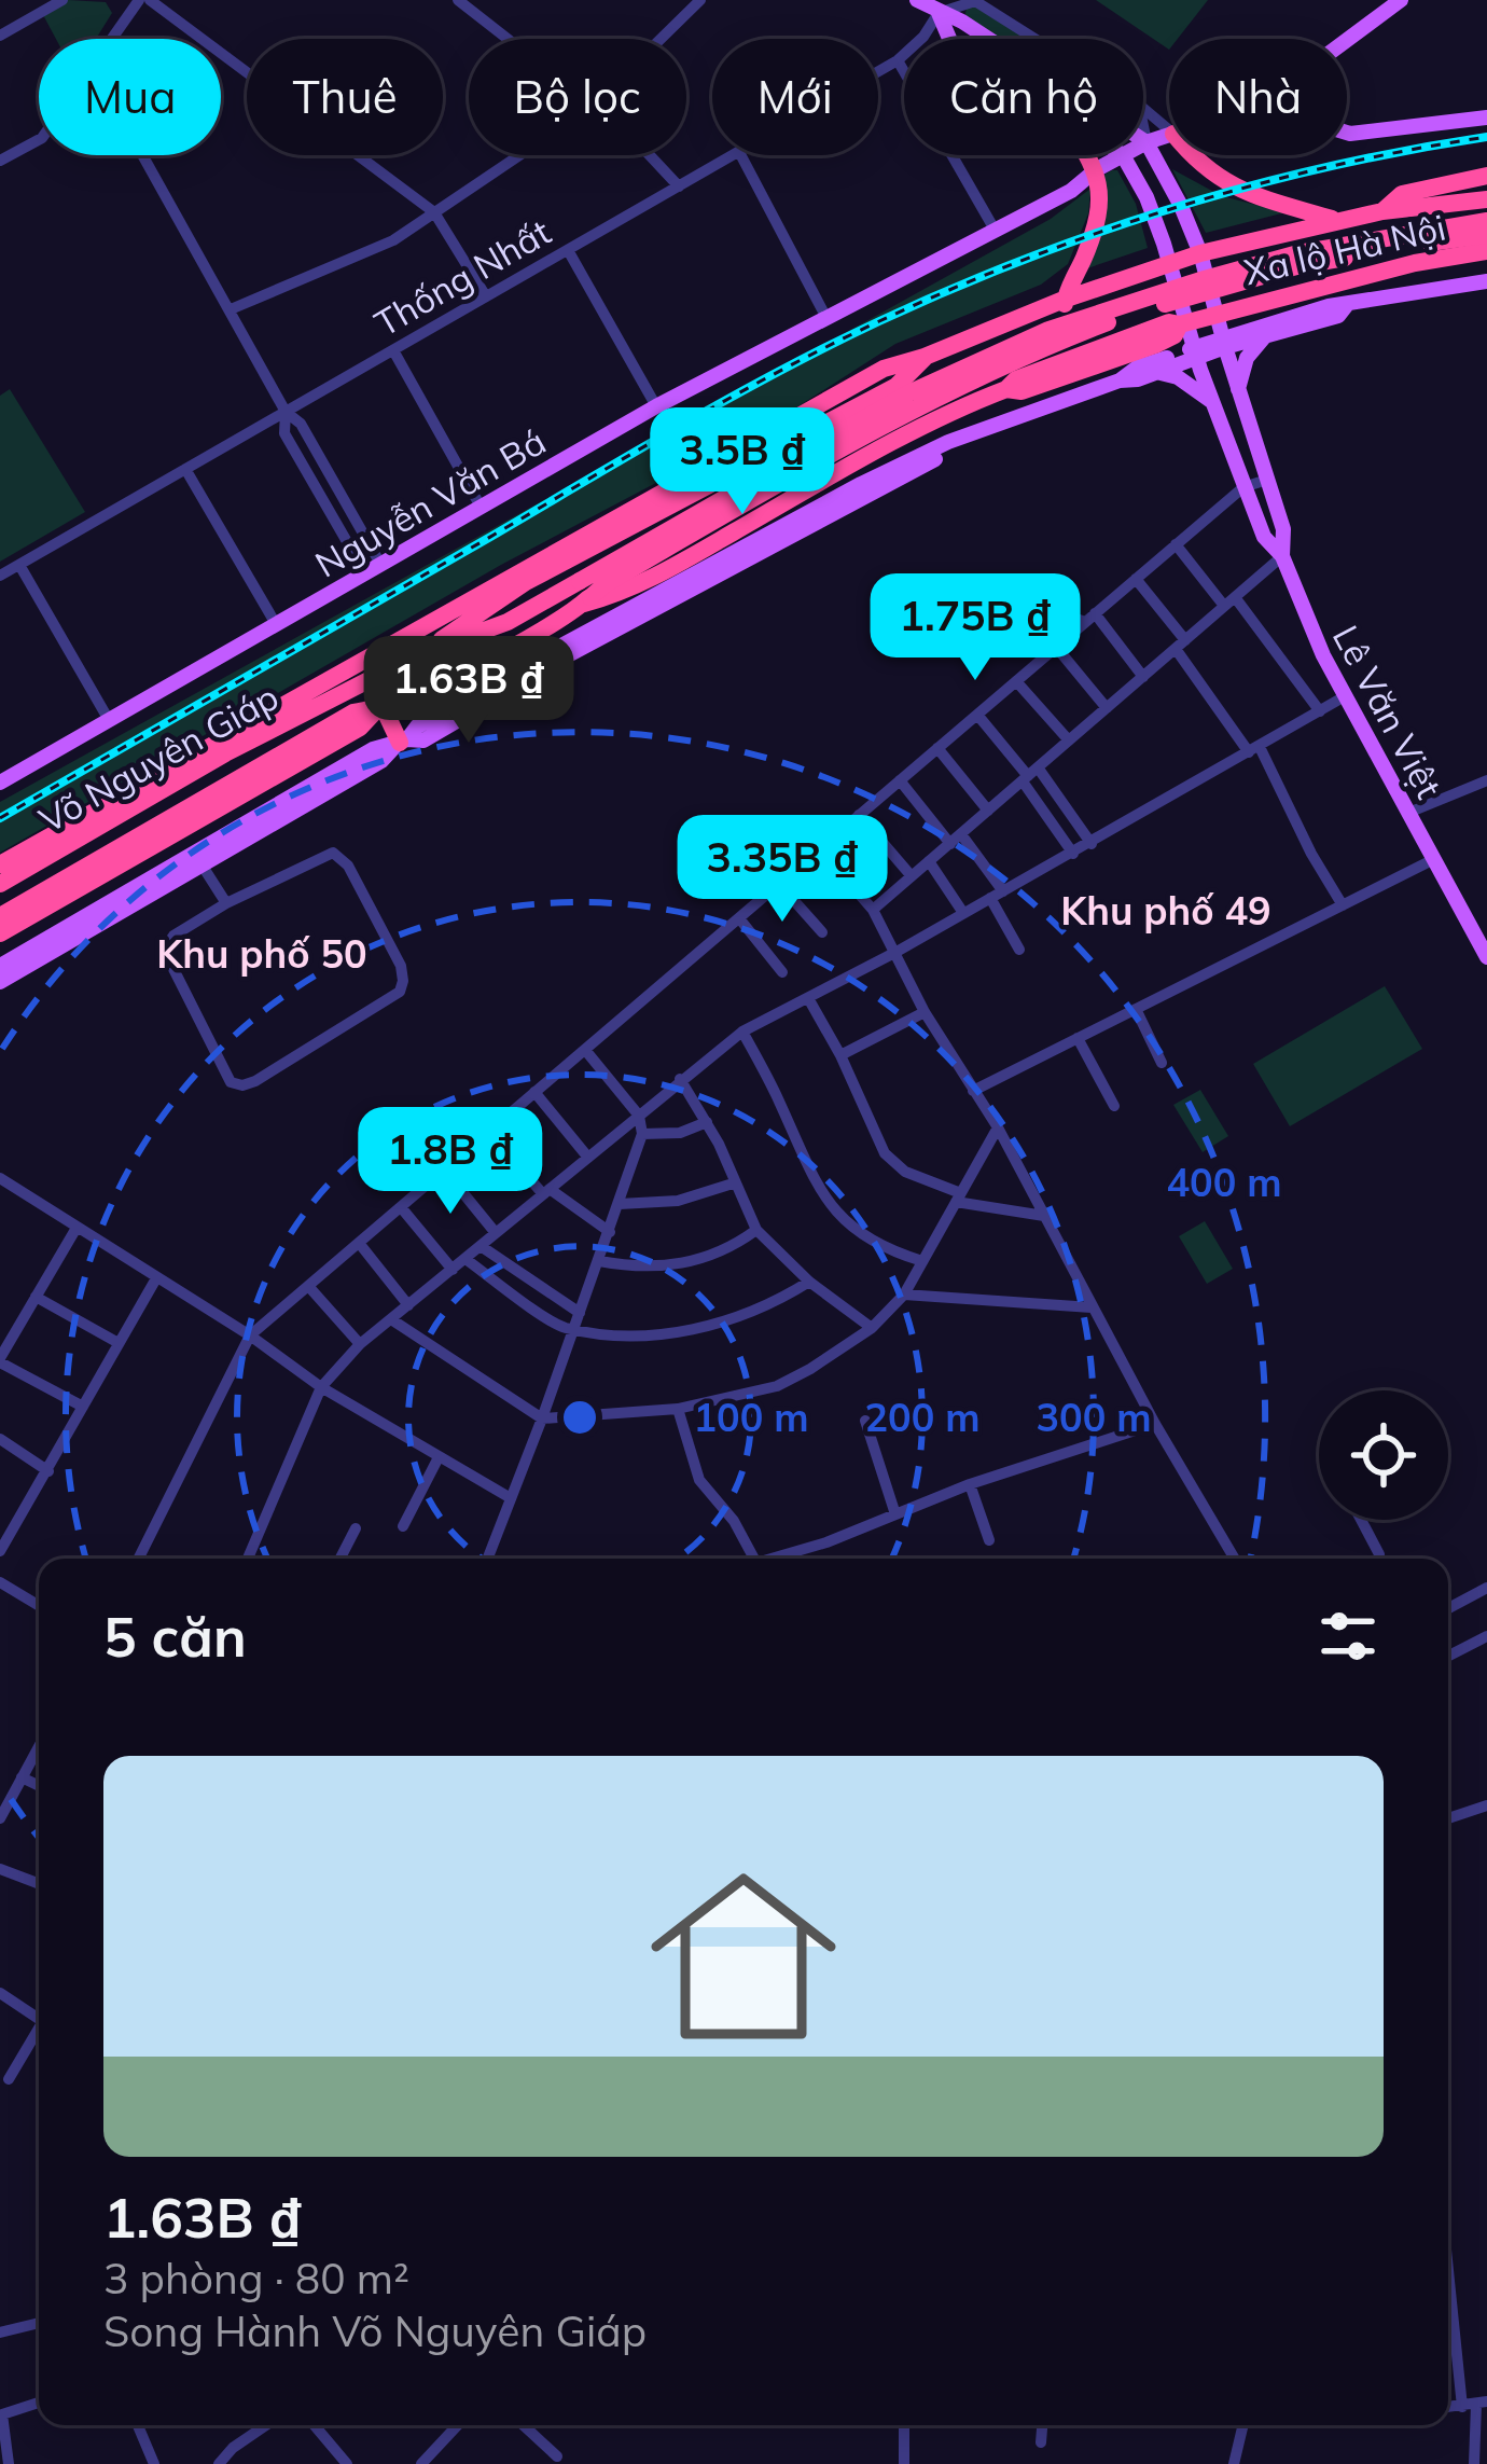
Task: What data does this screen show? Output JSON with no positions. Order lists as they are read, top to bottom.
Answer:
{
  "streets": {
    "highway": ["Xa lộ Hà Nội", "Võ Nguyên Giáp"],
    "main road": ["Nguyễn Văn Bá", "Lê Văn Việt"],
    "street": ["Thống Nhất"]
  },
  "crossings": [
    ["Xa lộ Hà Nội", "Lê Văn Việt"],
    ["Xa lộ Hà Nội", "Võ Nguyên Giáp"],
    ["Nguyễn Văn Bá", "Lê Văn Việt"],
    ["Lê Văn Việt", "Võ Nguyên Giáp"]
  ],
  "districts": ["Khu phố 49", "Khu phố 50"],
  "page": {
    "chip": [
      "Mua",
      "Thuê",
      "Bộ lọc",
      "Mới",
      "Căn hộ",
      "Nhà"
    ],
    "price": [
      "3.5B ₫",
      "1.75B ₫",
      "1.63B ₫",
      "3.35B ₫",
      "1.8B ₫"
    ],
    "heading": "5 căn",
    "list": [
      {
        "name": "1.63B ₫",
        "note": "3 phòng · 80 m² · Song Hành Võ Nguyên Giáp"
      }
    ]
  },
  "rings": [
    "400 m",
    "100 m",
    "200 m",
    "300 m"
  ]
}
